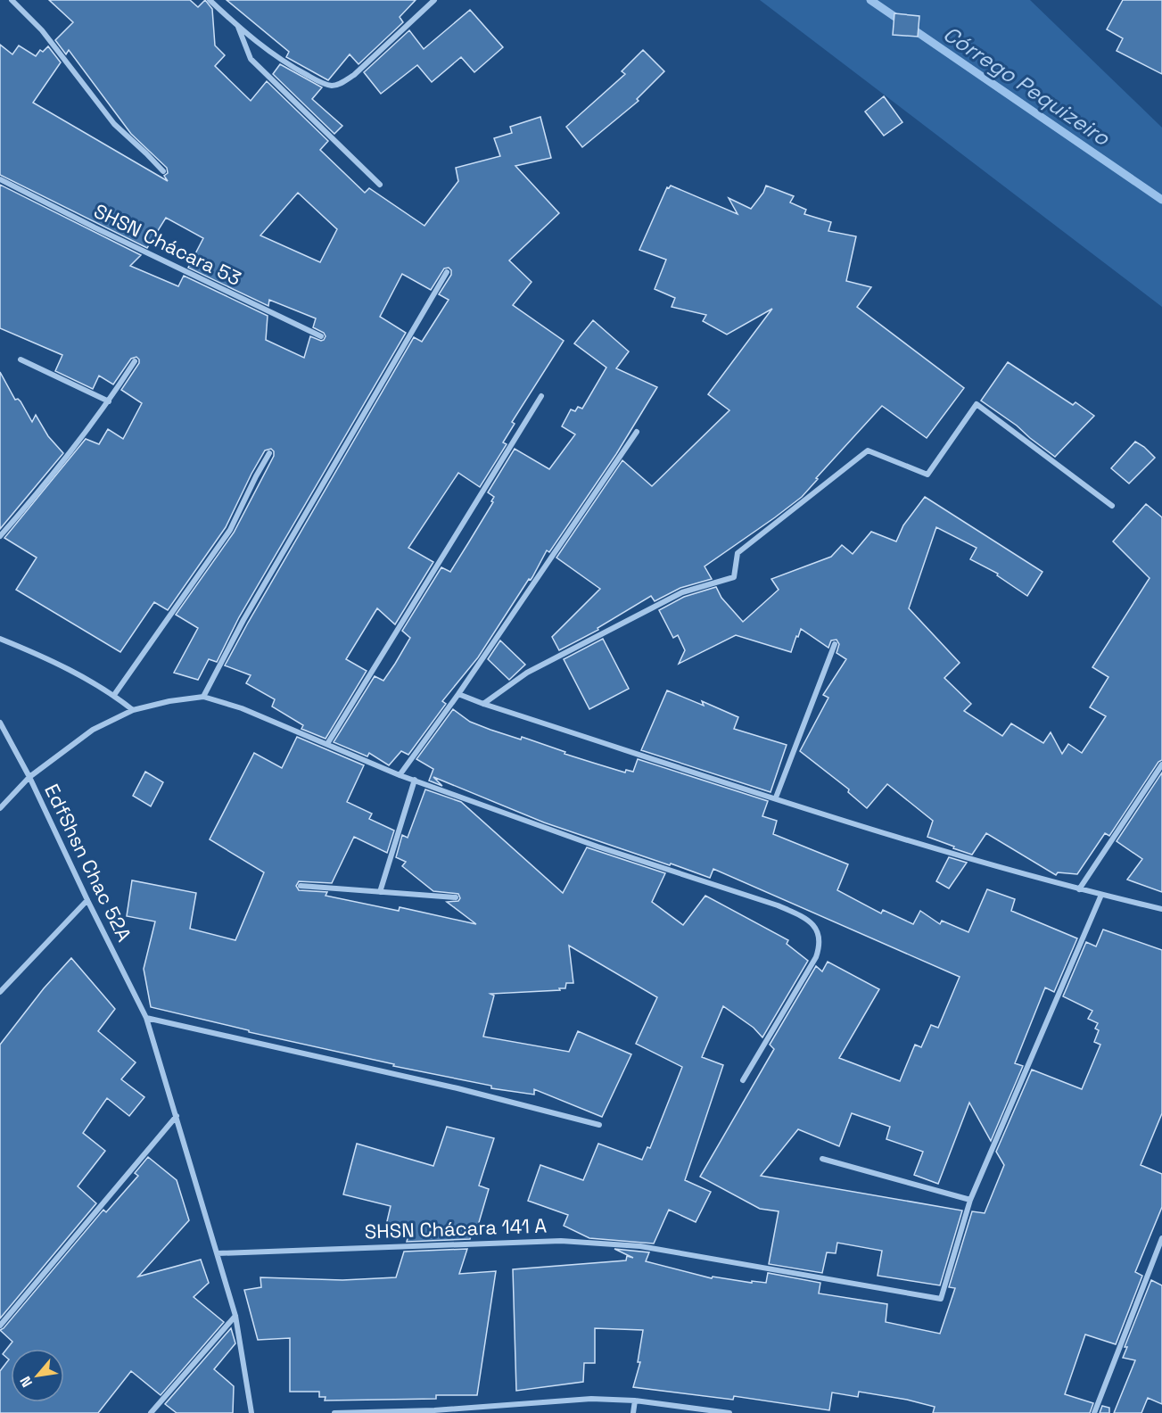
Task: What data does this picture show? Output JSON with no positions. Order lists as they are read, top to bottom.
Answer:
{
  "streets": {
    "street": ["SHSN Chácara 53", "EdfShsn Chac 52A", "SHSN Chácara 141 A"]
  },
  "crossings": [
    ["EdfShsn Chac 52A", "SHSN Chácara 141 A"]
  ],
  "water": ["Córrego Pequizeiro"],
  "north": "bottom left"
}
